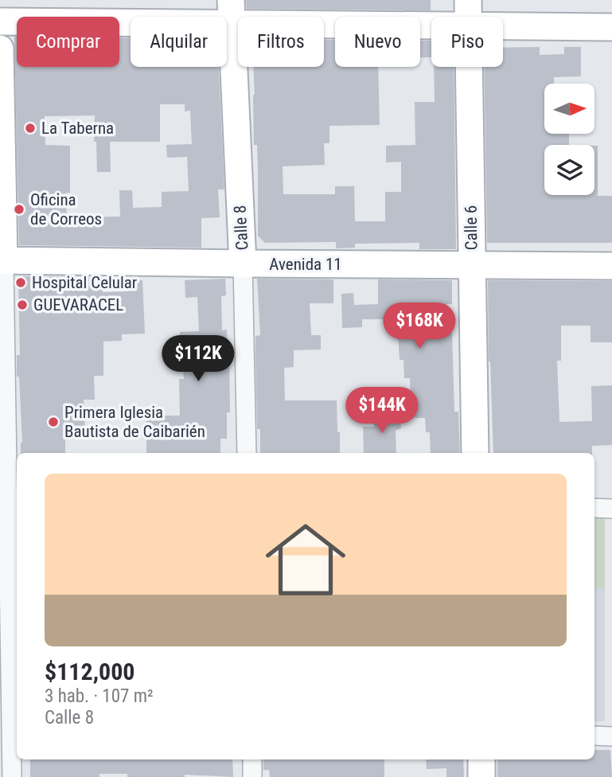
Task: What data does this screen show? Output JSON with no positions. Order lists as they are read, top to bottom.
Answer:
{
  "streets": {
    "main road": ["Calle 8", "Calle 6", "Avenida 11"]
  },
  "crossings": [
    ["Calle 8", "Avenida 11"],
    ["Calle 6", "Avenida 11"]
  ],
  "places": [
    "La Taberna",
    "Oficina de Correos",
    "Hospital Celular",
    "GUEVARACEL",
    "Primera Iglesia Bautista de Caibarién"
  ],
  "north": "right",
  "page": {
    "chip": [
      "Comprar",
      "Alquilar",
      "Filtros",
      "Nuevo",
      "Piso"
    ],
    "price": ["$168K", "$112K", "$144K"],
    "list": [
      {
        "name": "$112,000",
        "note": "3 hab. · 107 m² · Calle 8"
      }
    ]
  }
}
